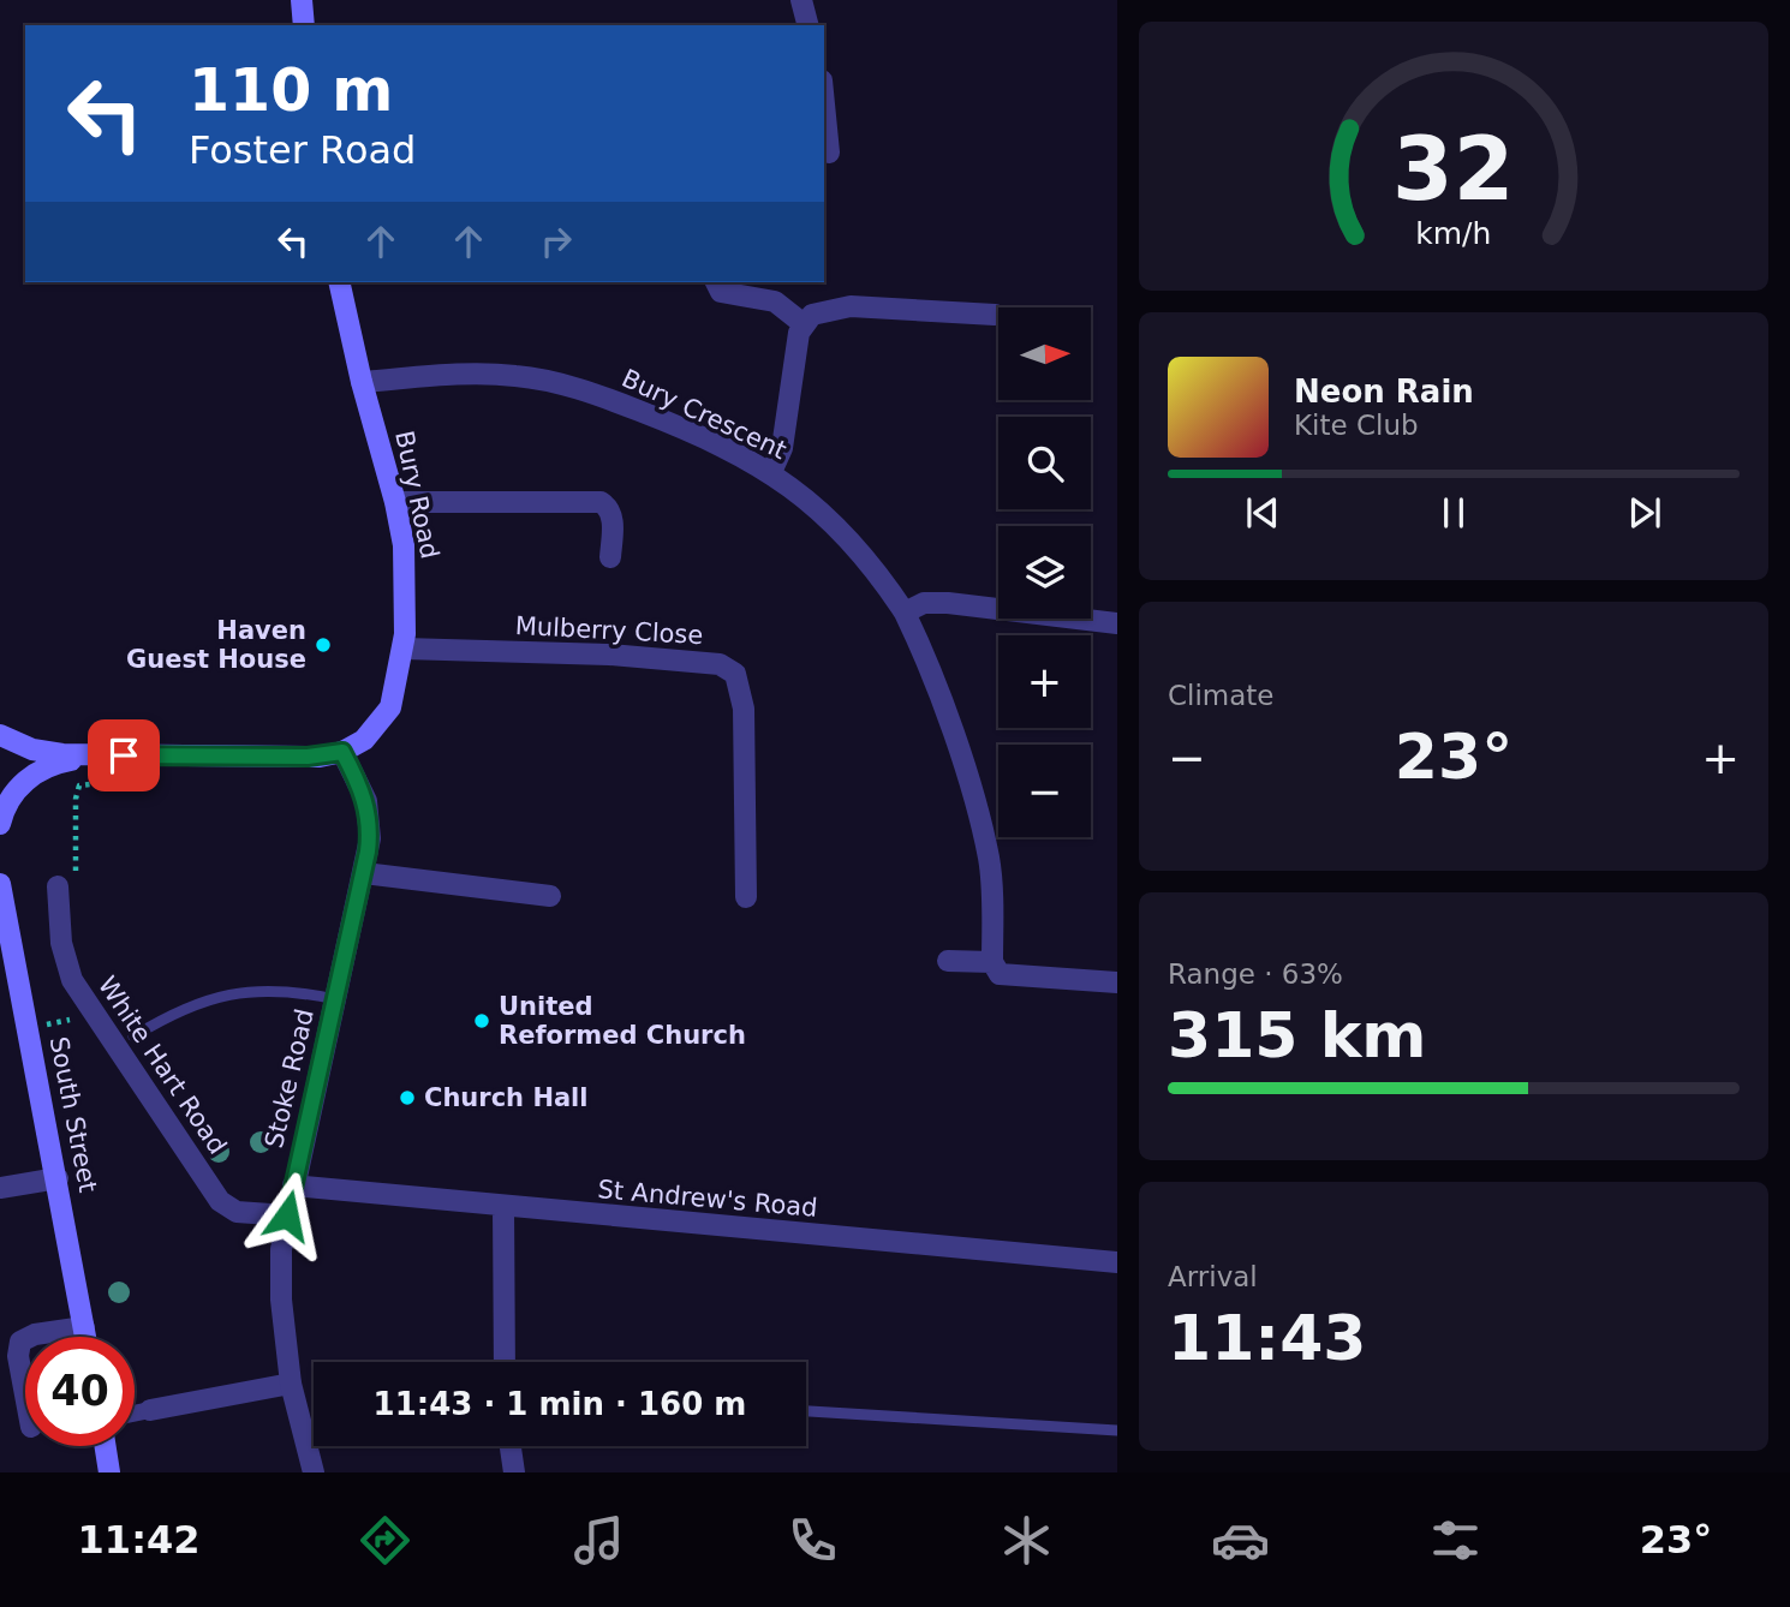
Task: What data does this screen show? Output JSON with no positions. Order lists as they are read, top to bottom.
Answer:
{
  "streets": {
    "main road": ["Bury Road", "South Street"],
    "street": [
      "Bury Crescent",
      "Mulberry Close",
      "White Hart Road",
      "Stoke Road",
      "St Andrew's Road"
    ]
  },
  "crossings": [
    ["Bury Crescent", "Bury Road"],
    ["Bury Road", "Mulberry Close"],
    ["Bury Road", "Stoke Road"],
    ["White Hart Road", "Stoke Road"],
    ["Stoke Road", "St Andrew's Road"]
  ],
  "places": ["Haven Guest House", "United Reformed Church", "Church Hall"],
  "north": "right",
  "page": {
    "turn": ["110 m", "Foster Road"],
    "map_buttons": ["+", "−"],
    "song": ["Neon Rain", "Kite Club"],
    "tile": [
      "Climate",
      ["Range · 63%", "315 km"],
      ["Arrival", "11:43"]
    ],
    "heat": ["−", "23°", "+"],
    "limit": "40",
    "trip": "11:43 · 1 min · 160 m",
    "tabs": ["11:42", "23°"],
    "gauge": ["32", "km/h"]
  }
}
